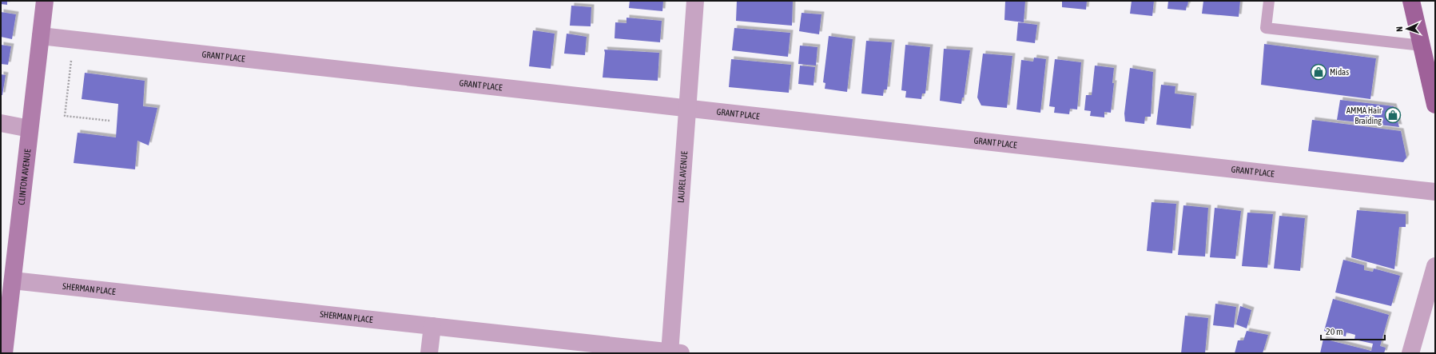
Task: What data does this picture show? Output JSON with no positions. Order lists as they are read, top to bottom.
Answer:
{
  "streets": {
    "main road": ["CLINTON AVENUE"],
    "street": ["GRANT PLACE", "LAUREL AVENUE", "SHERMAN PLACE"]
  },
  "crossings": [
    ["GRANT PLACE", "CLINTON AVENUE"],
    ["GRANT PLACE", "LAUREL AVENUE"],
    ["CLINTON AVENUE", "SHERMAN PLACE"],
    ["LAUREL AVENUE", "SHERMAN PLACE"]
  ],
  "places": {
    "shop": ["Midas", "AMMA Hair Braiding"]
  },
  "scale_bar": "20 m",
  "north": "left"
}
